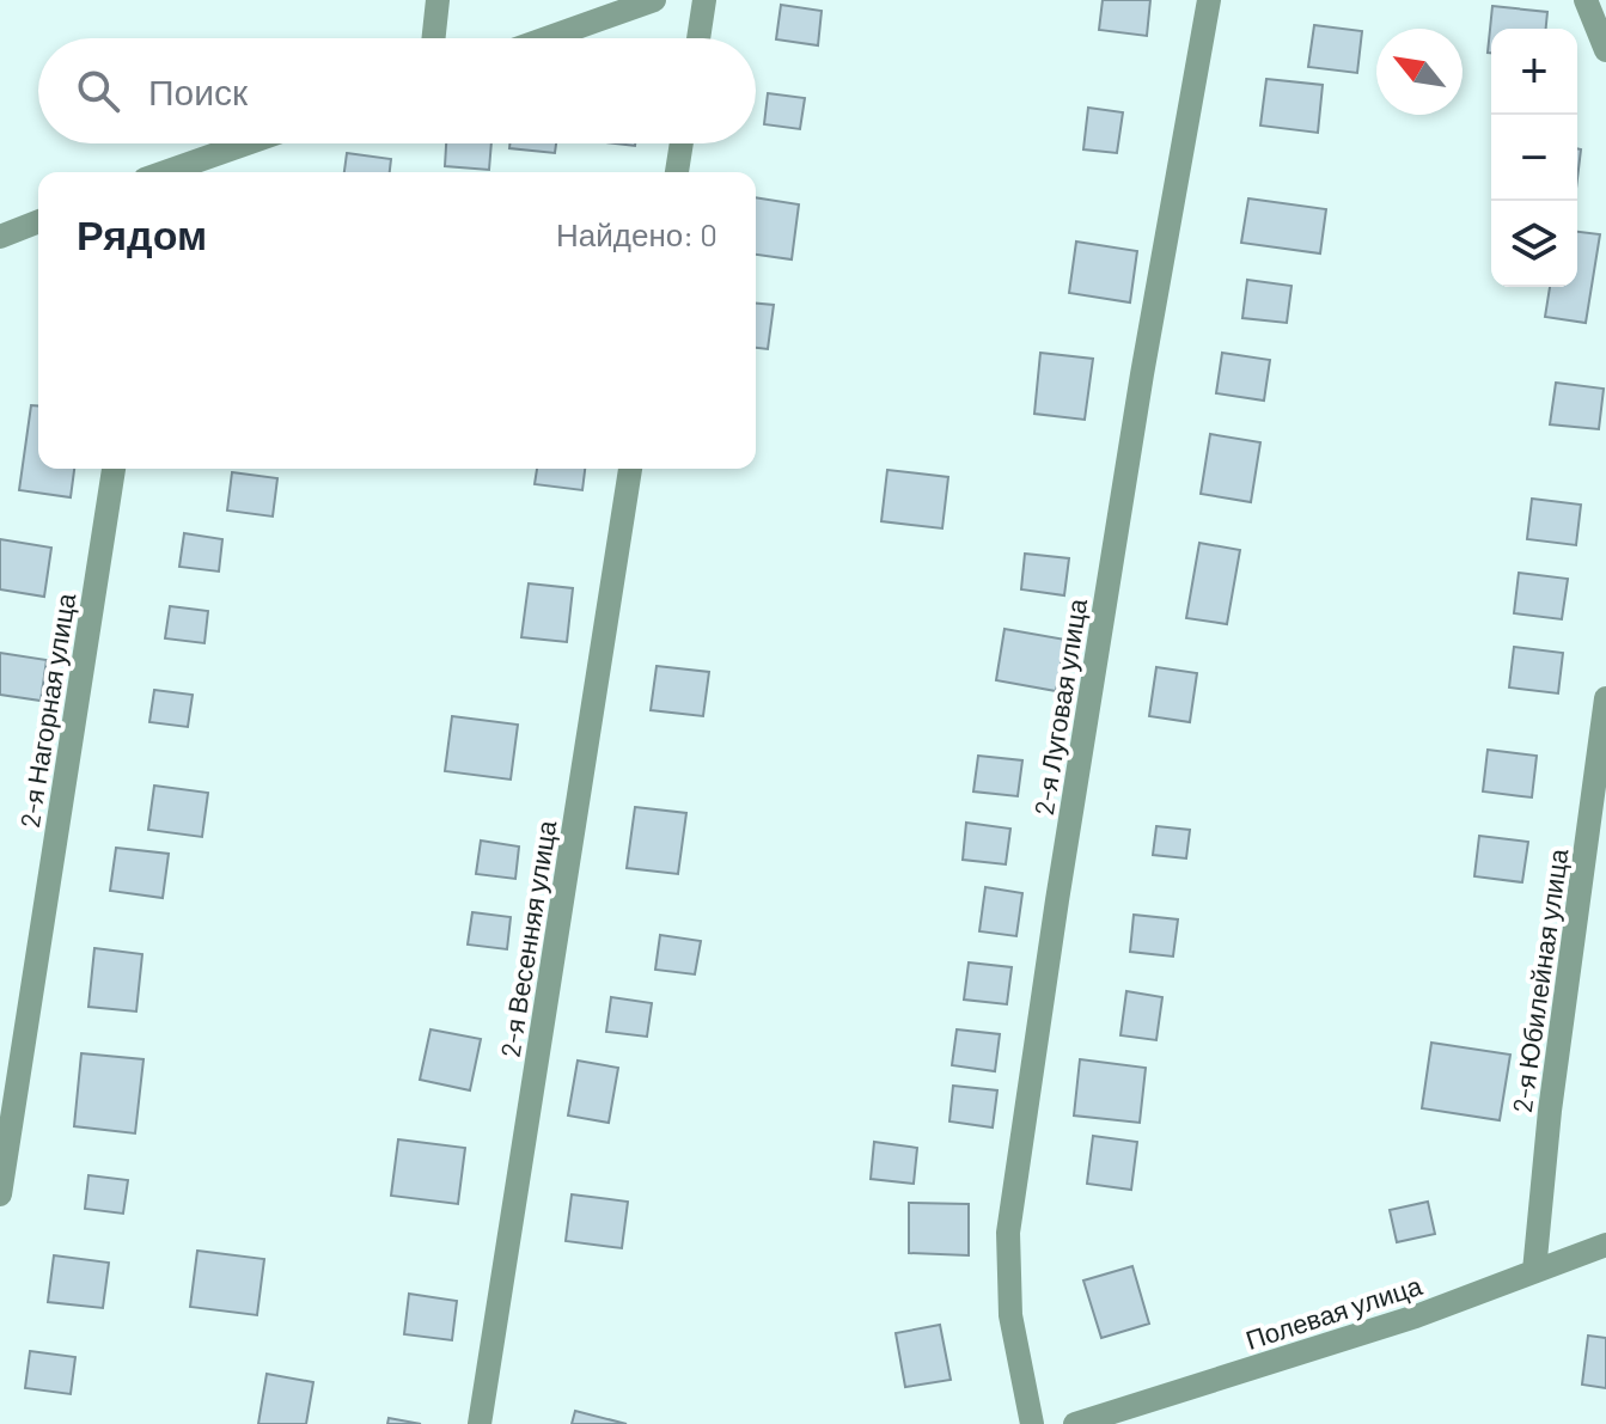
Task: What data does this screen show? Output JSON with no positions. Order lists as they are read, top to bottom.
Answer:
{
  "streets": {
    "street": [
      "2-я Луговая улица",
      "2-я Нагорная улица",
      "2-я Весенняя улица",
      "2-я Юбилейная улица",
      "Полевая улица"
    ]
  },
  "crossings": [
    ["2-я Юбилейная улица", "Полевая улица"]
  ],
  "north": "top left",
  "page": {
    "map_buttons": ["+", "−"],
    "search": "Поиск",
    "heading": ["Рядом", "Найдено: 0"]
  }
}
